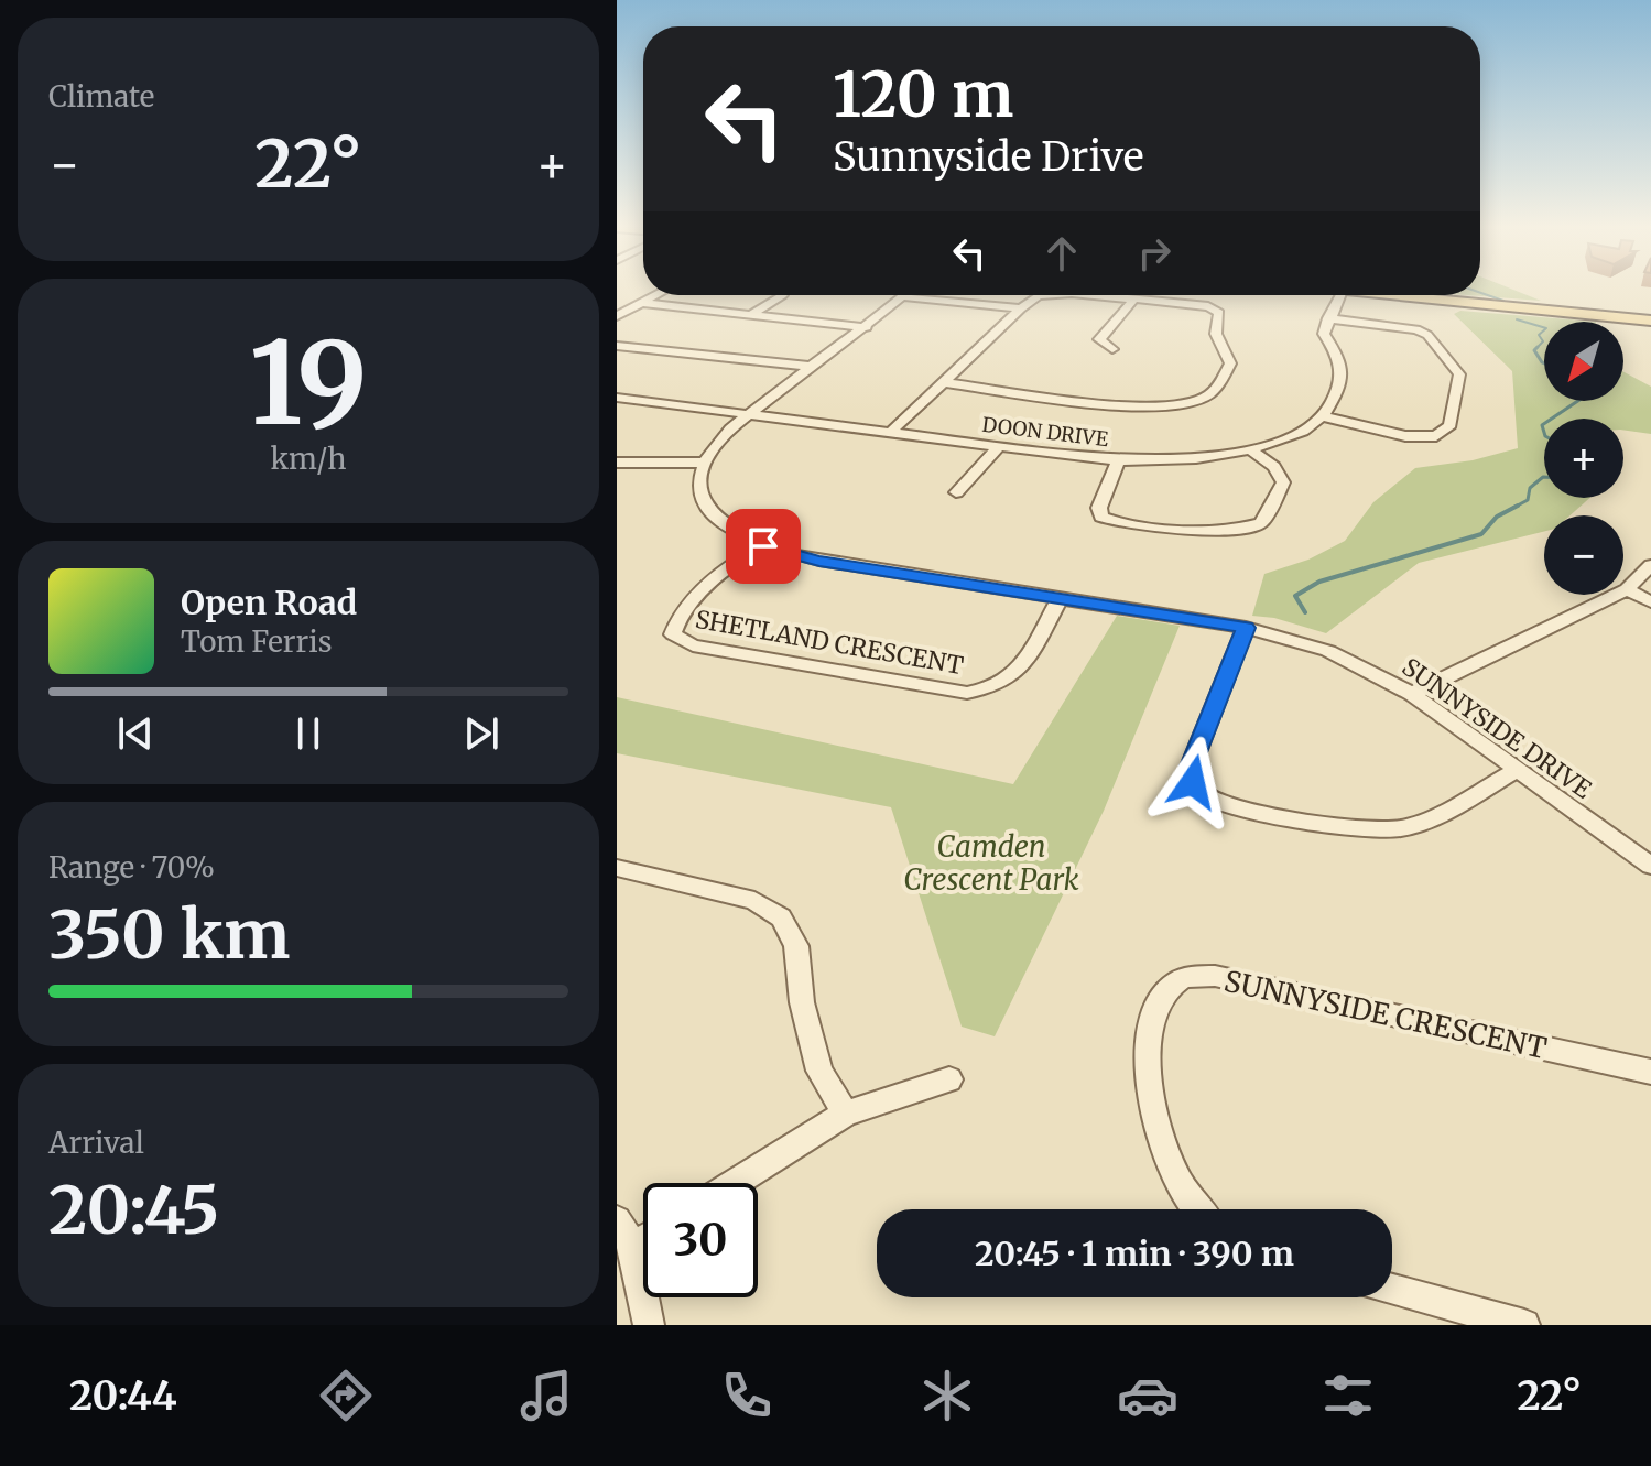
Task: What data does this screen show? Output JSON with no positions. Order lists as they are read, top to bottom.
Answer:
{
  "streets": {
    "street": [
      "DOON DRIVE",
      "SHETLAND CRESCENT",
      "SUNNYSIDE DRIVE",
      "SUNNYSIDE CRESCENT"
    ]
  },
  "crossings": [
    ["SHETLAND CRESCENT", "SUNNYSIDE DRIVE"]
  ],
  "parks": ["Camden Crescent Park"],
  "north": "bottom left",
  "page": {
    "tile": [
      "Climate",
      ["19", "km/h"],
      ["Range · 70%", "350 km"],
      ["Arrival", "20:45"]
    ],
    "turn": ["120 m", "Sunnyside Drive"],
    "heat": ["−", "22°", "+"],
    "map_buttons": ["+", "−"],
    "song": ["Open Road", "Tom Ferris"],
    "limit": "30",
    "trip": "20:45 · 1 min · 390 m",
    "tabs": ["20:44", "22°"]
  }
}
